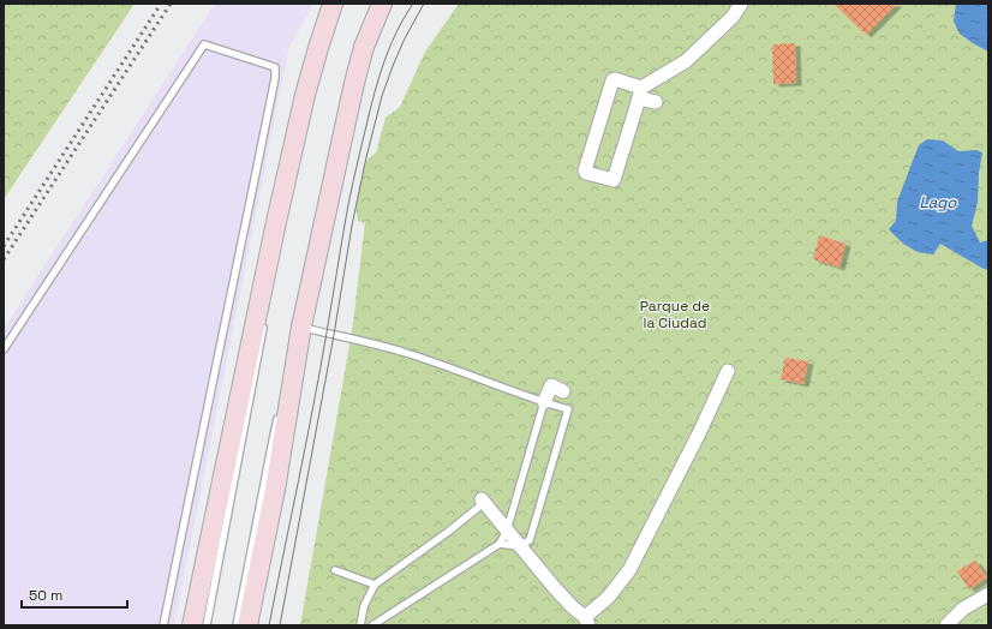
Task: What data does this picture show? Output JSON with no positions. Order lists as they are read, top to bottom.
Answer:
{
  "water": ["Lago"],
  "parks": ["Parque de la Ciudad"],
  "scale_bar": "50 m"
}
